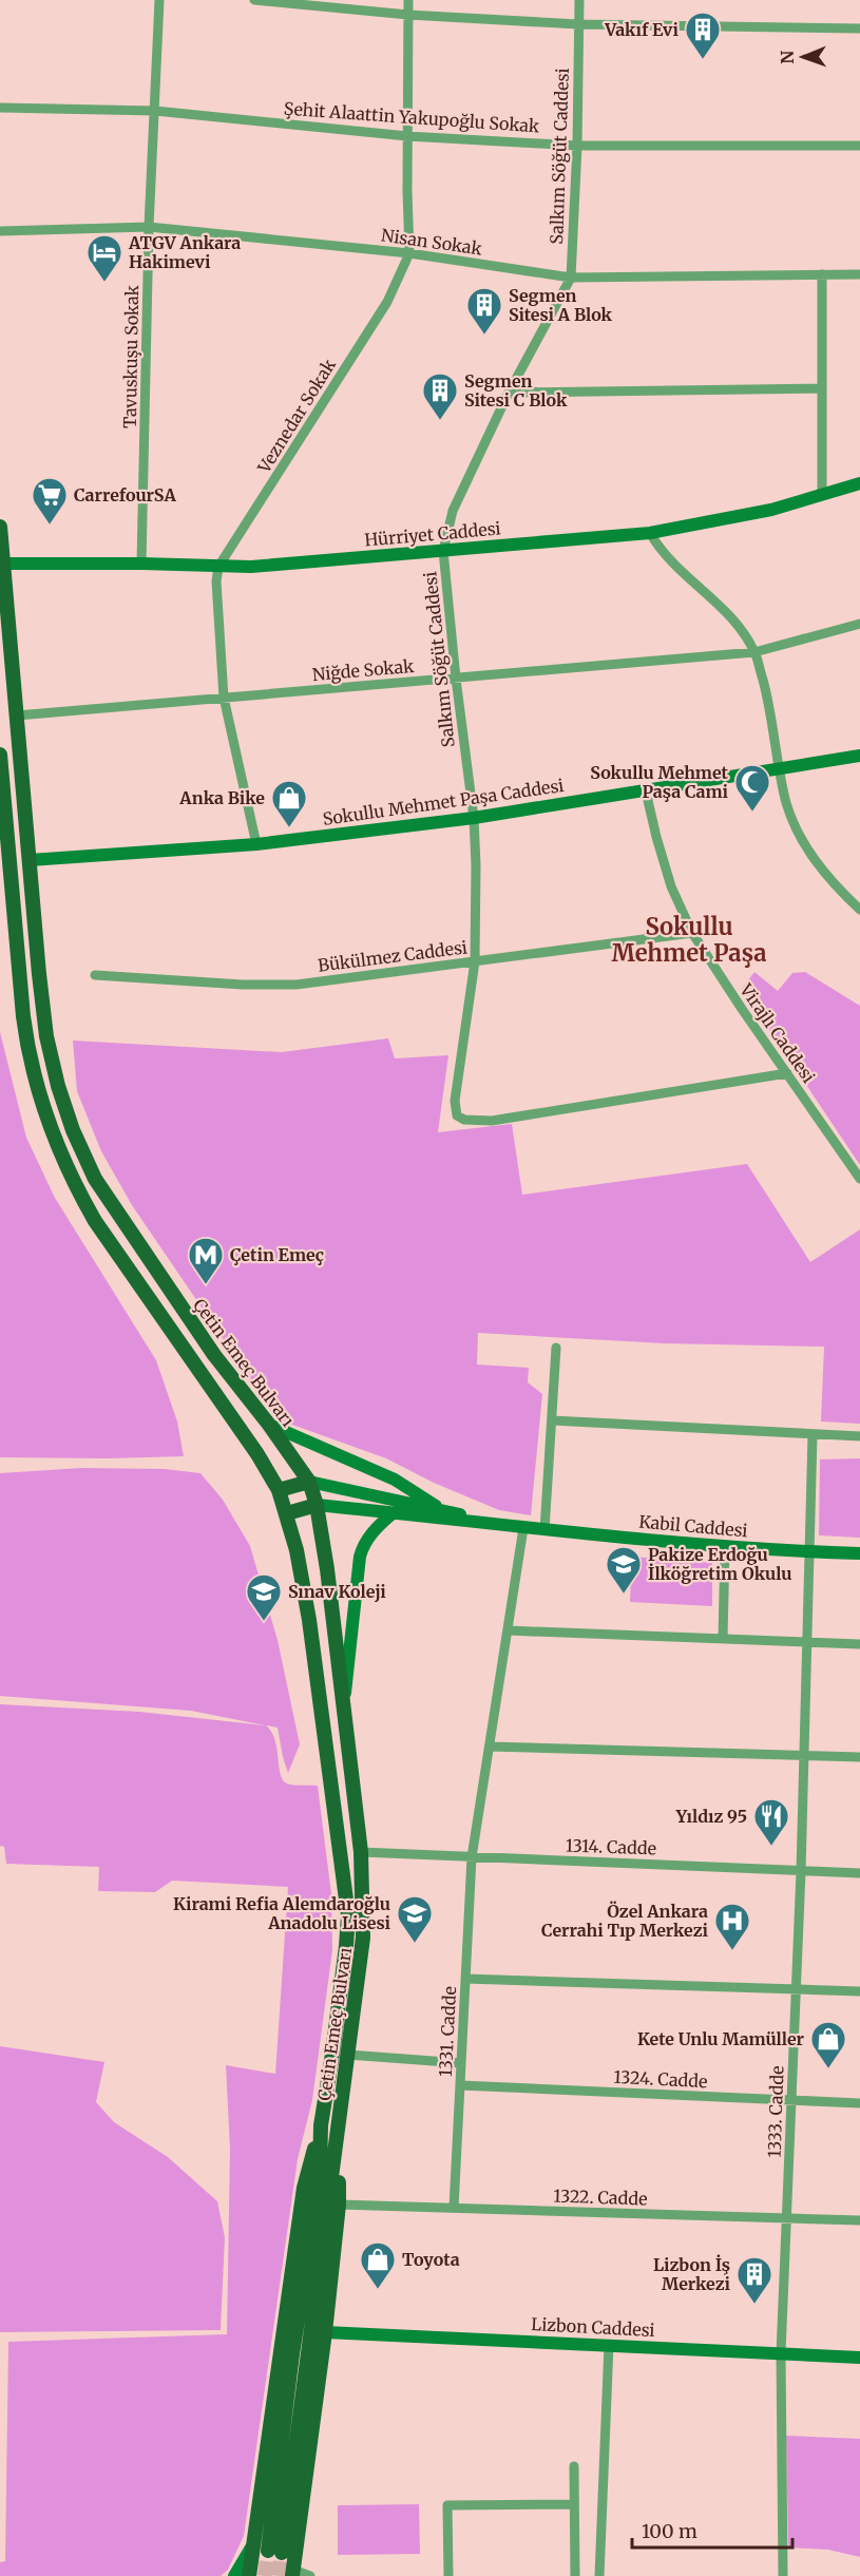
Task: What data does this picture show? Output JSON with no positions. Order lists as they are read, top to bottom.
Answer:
{
  "streets": {
    "main road": [
      "Hürriyet Caddesi",
      "Sokullu Mehmet Paşa Caddesi",
      "Çetin Emeç Bulvarı",
      "Kabil Caddesi",
      "Lizbon Caddesi"
    ],
    "street": [
      "Şehit Alaattin Yakupoğlu Sokak",
      "Salkım Söğüt Caddesi",
      "Nisan Sokak",
      "Tavuskuşu Sokak",
      "Veznedar Sokak",
      "Niğde Sokak",
      "Bükülmez Caddesi",
      "Virajlı Caddesi",
      "1314. Cadde",
      "1331. Cadde",
      "1324. Cadde",
      "1333. Cadde",
      "1322. Cadde"
    ]
  },
  "crossings": [
    ["Şehit Alaattin Yakupoğlu Sokak", "Salkım Söğüt Caddesi"],
    ["Şehit Alaattin Yakupoğlu Sokak", "Tavuskuşu Sokak"],
    ["Şehit Alaattin Yakupoğlu Sokak", "Veznedar Sokak"],
    ["Salkım Söğüt Caddesi", "Nisan Sokak"],
    ["Salkım Söğüt Caddesi", "Hürriyet Caddesi"],
    ["Salkım Söğüt Caddesi", "Niğde Sokak"],
    ["Salkım Söğüt Caddesi", "Sokullu Mehmet Paşa Caddesi"],
    ["Salkım Söğüt Caddesi", "Bükülmez Caddesi"],
    ["Salkım Söğüt Caddesi", "Virajlı Caddesi"],
    ["Nisan Sokak", "Tavuskuşu Sokak"],
    ["Nisan Sokak", "Veznedar Sokak"],
    ["Tavuskuşu Sokak", "Hürriyet Caddesi"],
    ["Veznedar Sokak", "Hürriyet Caddesi"],
    ["Hürriyet Caddesi", "Çetin Emeç Bulvarı"],
    ["Niğde Sokak", "Çetin Emeç Bulvarı"],
    ["Sokullu Mehmet Paşa Caddesi", "Virajlı Caddesi"],
    ["Sokullu Mehmet Paşa Caddesi", "Çetin Emeç Bulvarı"],
    ["Bükülmez Caddesi", "Virajlı Caddesi"],
    ["Çetin Emeç Bulvarı", "Kabil Caddesi"],
    ["Çetin Emeç Bulvarı", "1314. Cadde"],
    ["Çetin Emeç Bulvarı", "1322. Cadde"],
    ["Çetin Emeç Bulvarı", "Lizbon Caddesi"],
    ["Kabil Caddesi", "1331. Cadde"],
    ["Kabil Caddesi", "1333. Cadde"],
    ["1314. Cadde", "1331. Cadde"],
    ["1314. Cadde", "1333. Cadde"],
    ["1331. Cadde", "1324. Cadde"],
    ["1331. Cadde", "1322. Cadde"],
    ["1324. Cadde", "1333. Cadde"],
    ["1333. Cadde", "1322. Cadde"],
    ["1333. Cadde", "Lizbon Caddesi"]
  ],
  "districts": ["Sokullu Mehmet Paşa"],
  "places": {
    "building": [
      "Vakıf Evi",
      "Segmen Sitesi A Blok",
      "Segmen Sitesi C Blok",
      "Lizbon İş Merkezi"
    ],
    "hotel": ["ATGV Ankara Hakimevi"],
    "supermarket": ["CarrefourSA"],
    "mosque": ["Sokullu Mehmet Paşa Cami"],
    "shop": ["Anka Bike", "Kete Unlu Mamüller", "Toyota"],
    "metro station": ["Çetin Emeç"],
    "school or university": ["Pakize Erdoğu İlköğretim Okulu", "Sınav Koleji", "Kirami Refia Alemdaroğlu Anadolu Lisesi"],
    "restaurant": ["Yıldız 95"],
    "hospital": ["Özel Ankara Cerrahi Tıp Merkezi"]
  },
  "scale_bar": "100 m",
  "north": "left"
}
